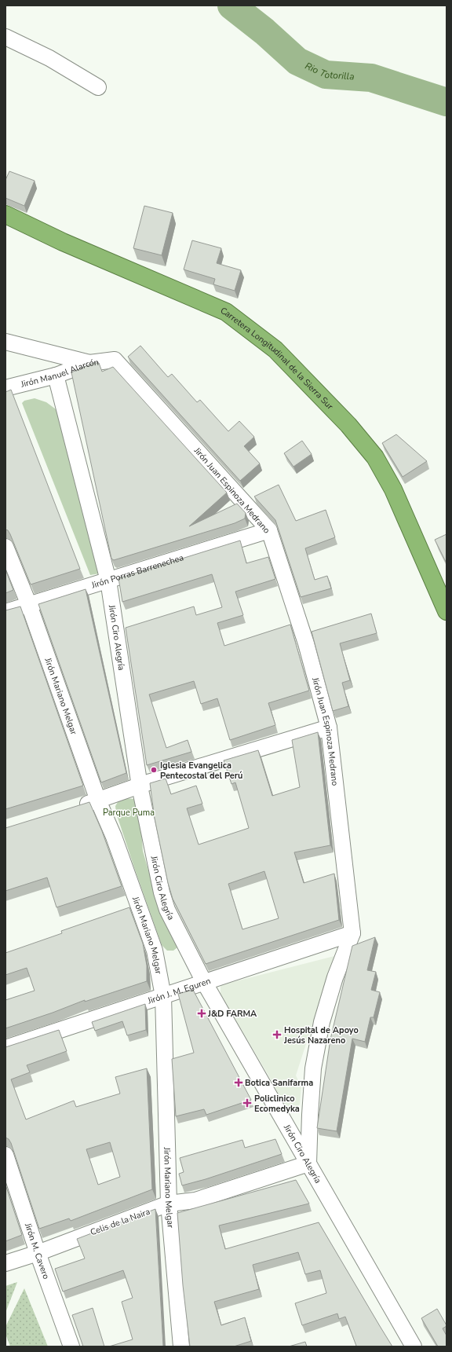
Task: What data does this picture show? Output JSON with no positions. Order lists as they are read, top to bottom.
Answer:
{
  "streets": {
    "highway": ["Carretera Longitudinal de la Sierra Sur"],
    "street": [
      "Jirón Manuel Alarcón",
      "Jirón Juan Espinoza Medrano",
      "Jirón Porras Barrenechea",
      "Jirón Ciro Alegría",
      "Jirón Mariano Melgar",
      "Jirón J. M. Eguren",
      "Celis de la Naira",
      "Jirón M. Cavero"
    ]
  },
  "crossings": [
    ["Jirón Manuel Alarcón", "Jirón Juan Espinoza Medrano"],
    ["Jirón Manuel Alarcón", "Jirón Ciro Alegría"],
    ["Jirón Juan Espinoza Medrano", "Jirón Porras Barrenechea"],
    ["Jirón Juan Espinoza Medrano", "Jirón Ciro Alegría"],
    ["Jirón Juan Espinoza Medrano", "Jirón J. M. Eguren"],
    ["Jirón Juan Espinoza Medrano", "Celis de la Naira"],
    ["Jirón Porras Barrenechea", "Jirón Ciro Alegría"],
    ["Jirón Porras Barrenechea", "Jirón Mariano Melgar"],
    ["Jirón Ciro Alegría", "Jirón J. M. Eguren"],
    ["Jirón Ciro Alegría", "Celis de la Naira"],
    ["Jirón Mariano Melgar", "Jirón J. M. Eguren"],
    ["Jirón Mariano Melgar", "Celis de la Naira"],
    ["Celis de la Naira", "Jirón M. Cavero"]
  ],
  "water": ["Rio Totorilla"],
  "parks": ["Parque Puma"],
  "places": {
    "other": ["Iglesia Evangelica Pentecostal del Perú"],
    "health": [
      "J&D FARMA",
      "Hospital de Apoyo Jesús Nazareno",
      "Botica Sanifarma",
      "Policlinico Ecomedyka"
    ]
  }
}
